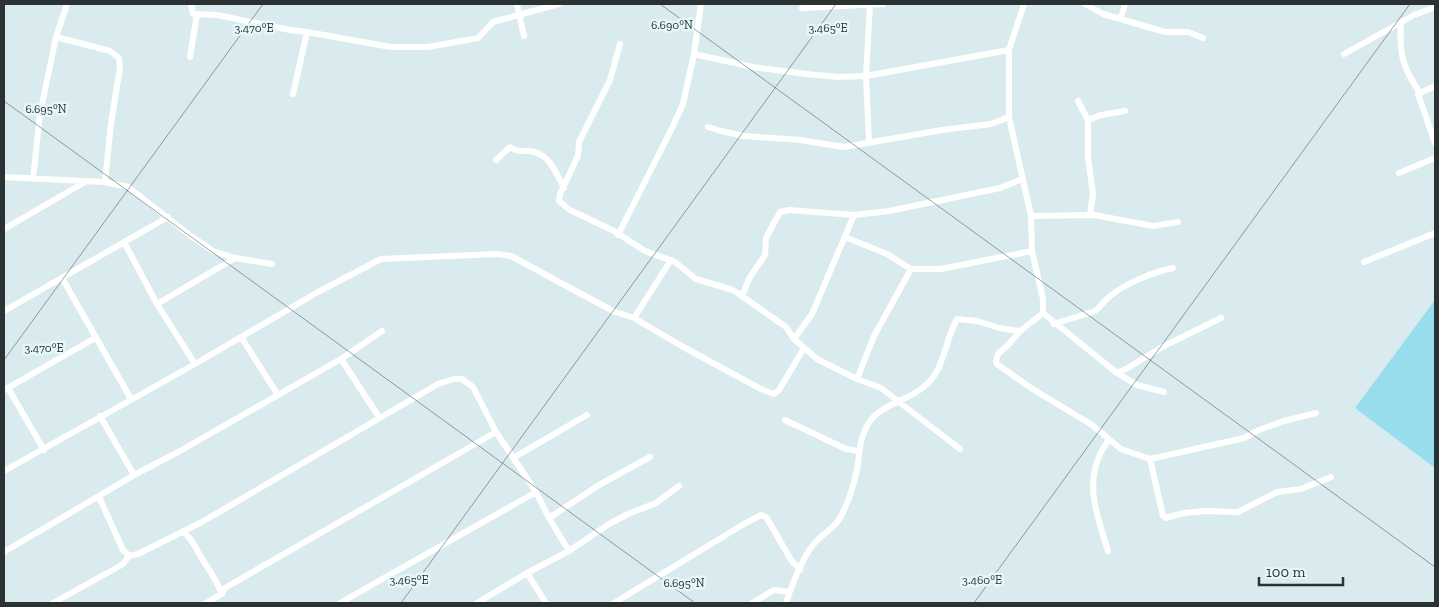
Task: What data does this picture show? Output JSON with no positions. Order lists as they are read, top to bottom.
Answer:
{
  "scale_bar": "100 m",
  "coordinates": [
    "6.690°N",
    "3.470°E",
    "3.465°E",
    "6.695°N",
    "3.460°E"
  ]
}
